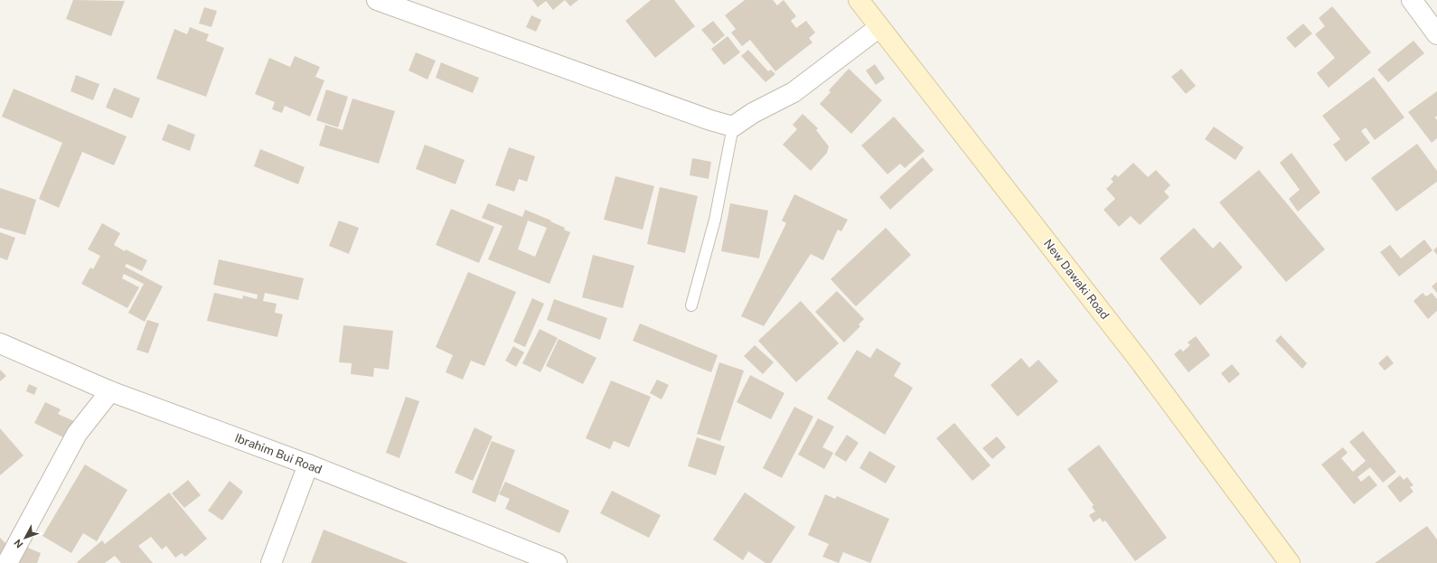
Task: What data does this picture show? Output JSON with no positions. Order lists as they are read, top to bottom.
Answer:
{
  "streets": {
    "street": ["New Dawaki Road", "Ibrahim Bui Road"]
  },
  "north": "bottom left"
}
